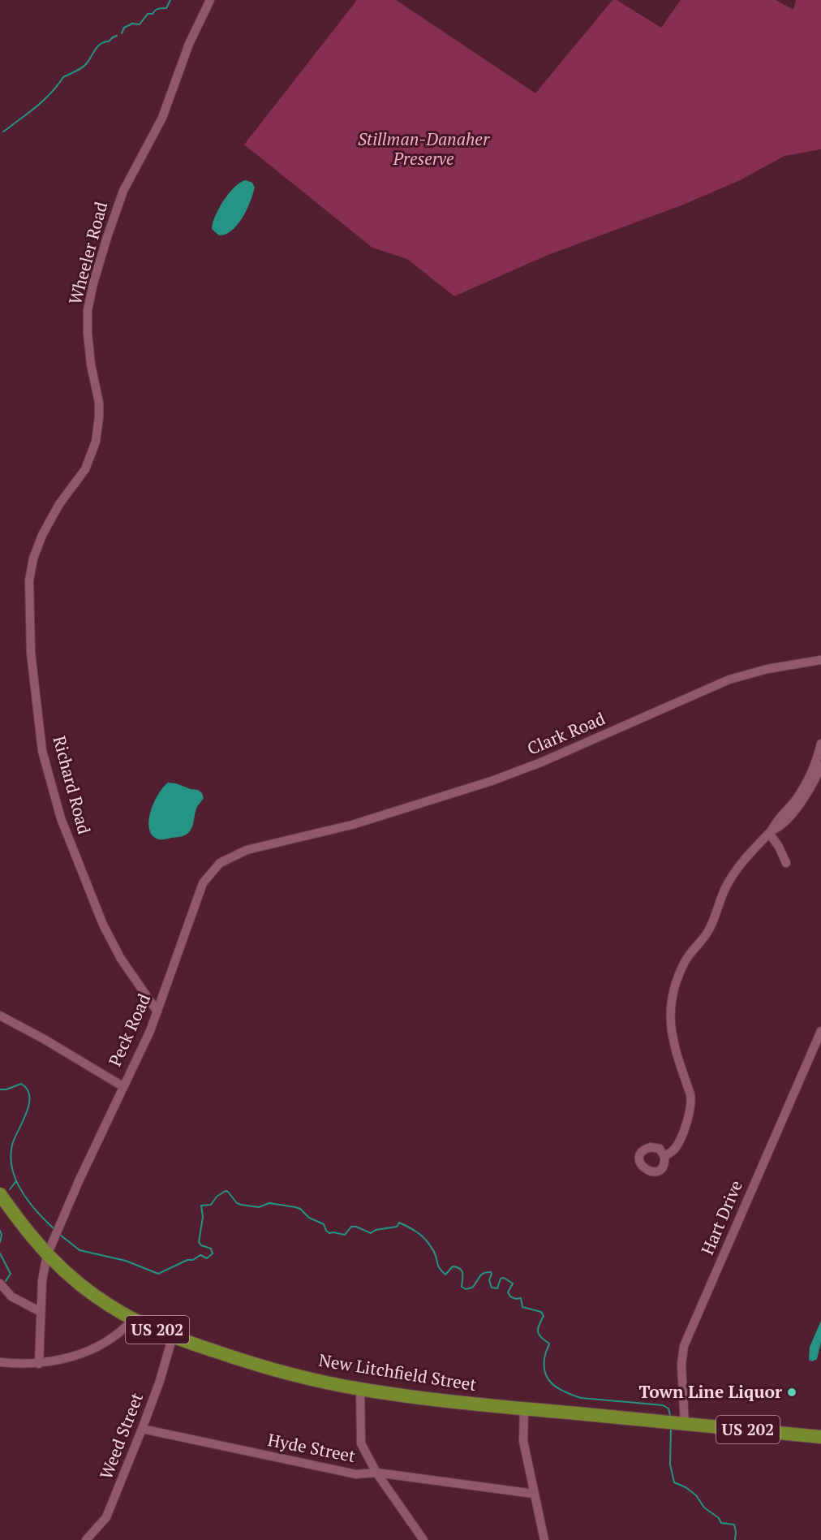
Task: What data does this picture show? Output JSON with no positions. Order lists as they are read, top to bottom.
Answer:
{
  "streets": {
    "highway": ["US 202", "New Litchfield Street"],
    "street": [
      "Wheeler Road",
      "Clark Road",
      "Richard Road",
      "Peck Road",
      "Hart Drive",
      "Weed Street",
      "Hyde Street"
    ]
  },
  "crossings": [
    ["Wheeler Road", "Richard Road"],
    ["Clark Road", "Peck Road"],
    ["Richard Road", "Peck Road"],
    ["Peck Road", "New Litchfield Street"],
    ["Hart Drive", "New Litchfield Street"],
    ["New Litchfield Street", "Weed Street"],
    ["Weed Street", "Hyde Street"]
  ],
  "parks": ["Stillman-Danaher Preserve"],
  "places": ["Town Line Liquor"]
}
